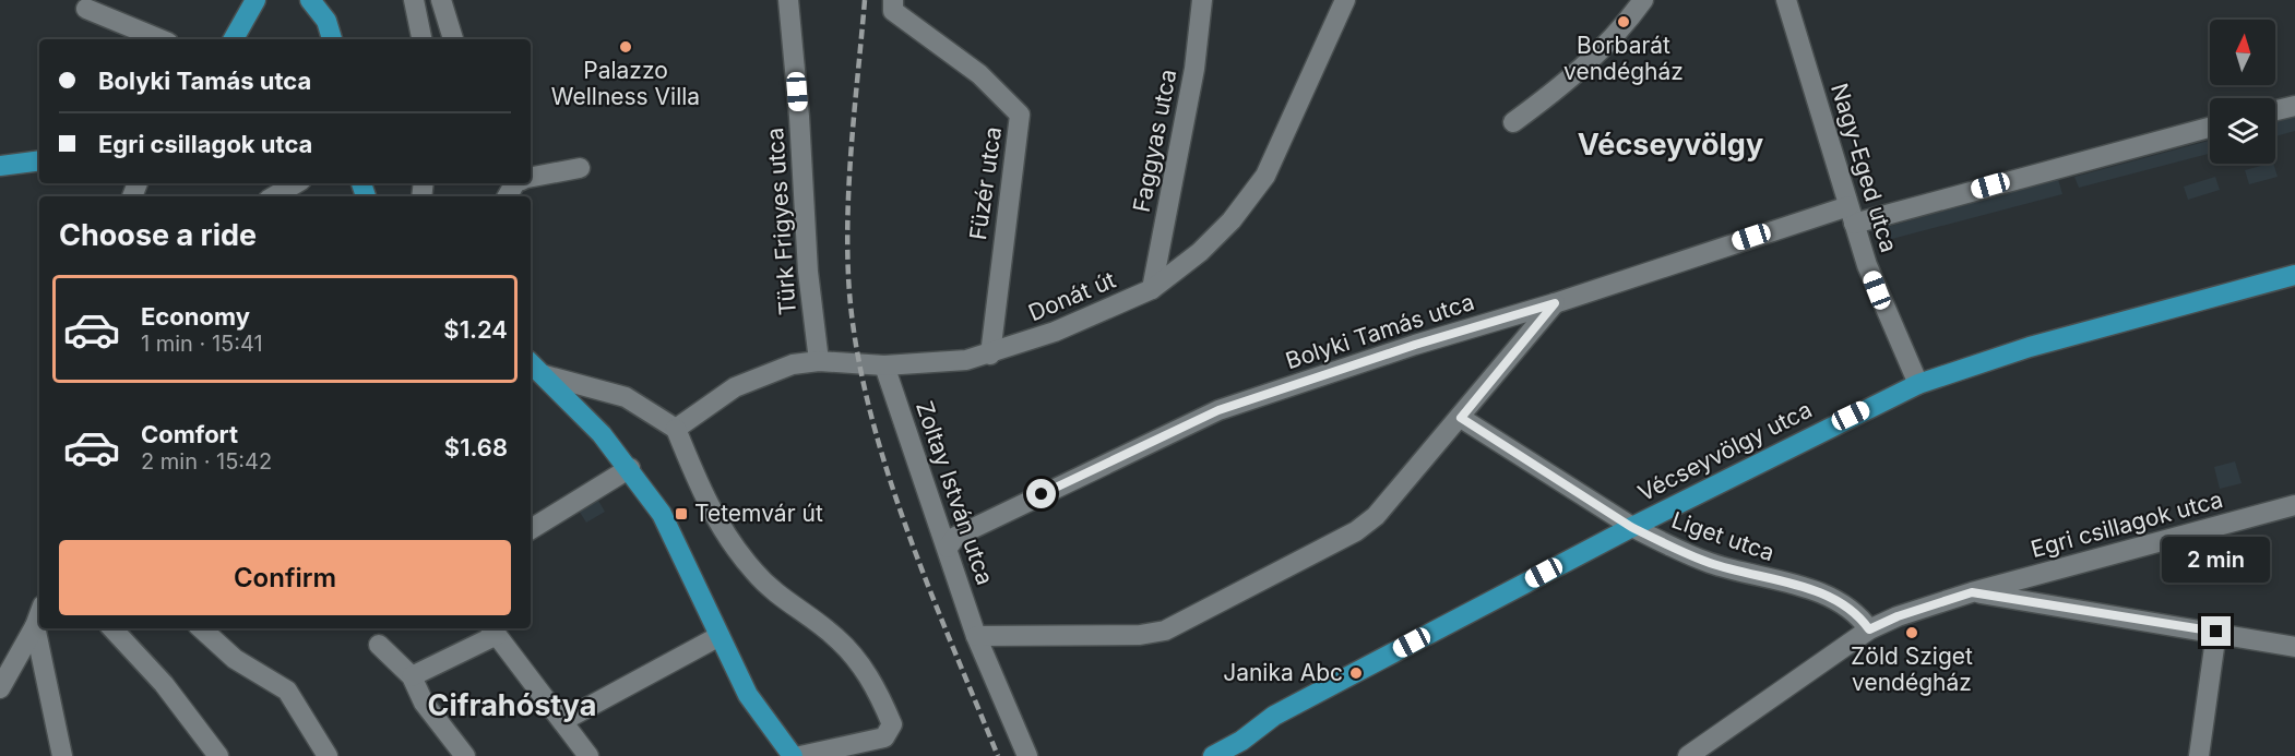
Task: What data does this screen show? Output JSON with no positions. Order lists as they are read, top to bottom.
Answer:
{
  "streets": {
    "main road": ["Vécseyvölgy utca"],
    "street": [
      "Faggyas utca",
      "Nagy-Eged utca",
      "Füzér utca",
      "Türk Frigyes utca",
      "Donát út",
      "Bolyki Tamás utca",
      "Zoltay István utca",
      "Egri csillagok utca",
      "Liget utca"
    ]
  },
  "crossings": [
    ["Faggyas utca", "Donát út"],
    ["Nagy-Eged utca", "Bolyki Tamás utca"],
    ["Nagy-Eged utca", "Vécseyvölgy utca"],
    ["Füzér utca", "Donát út"],
    ["Türk Frigyes utca", "Donát út"],
    ["Donát út", "Zoltay István utca"],
    ["Bolyki Tamás utca", "Zoltay István utca"],
    ["Vécseyvölgy utca", "Liget utca"],
    ["Egri csillagok utca", "Liget utca"]
  ],
  "districts": ["Vécseyvölgy", "Cifrahóstya"],
  "places": {
    "other": [
      "Borbarát vendégház",
      "Palazzo Wellness Villa",
      "Zöld Sziget vendégház",
      "Janika Abc"
    ],
    "transit": ["Tetemvár út"]
  },
  "north": "top",
  "page": {
    "banner": ["Bolyki Tamás utca", "Egri csillagok utca"],
    "heading": "Choose a ride",
    "list": [
      {
        "name": "Economy",
        "note": "1 min · 15:41",
        "value": "$1.24"
      },
      {
        "name": "Comfort",
        "note": "2 min · 15:42",
        "value": "$1.68"
      }
    ],
    "buttons": "Confirm",
    "bubble": "2 min"
  }
}
